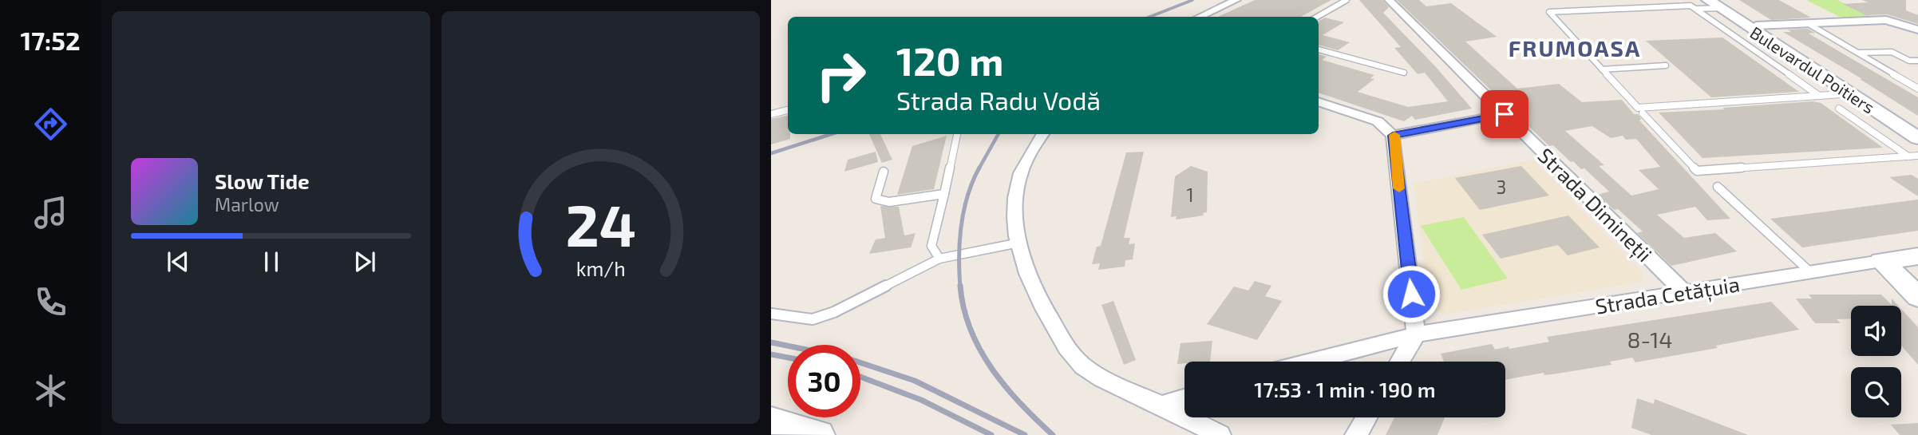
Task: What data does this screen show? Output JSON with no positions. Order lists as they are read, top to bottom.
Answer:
{
  "streets": {
    "main road": ["Bulevardul Poitiers", "Strada Cetățuia"],
    "street": ["Strada Dimineții"]
  },
  "crossings": [
    ["Strada Dimineții", "Strada Cetățuia"]
  ],
  "districts": ["FRUMOASA"],
  "house_numbers": ["3", "1", "8-14"],
  "page": {
    "tabs": "17:52",
    "turn": ["120 m", "Strada Radu Vodă"],
    "song": ["Slow Tide", "Marlow"],
    "limit": "30",
    "trip": "17:53 · 1 min · 190 m",
    "gauge": ["24", "km/h"]
  }
}
